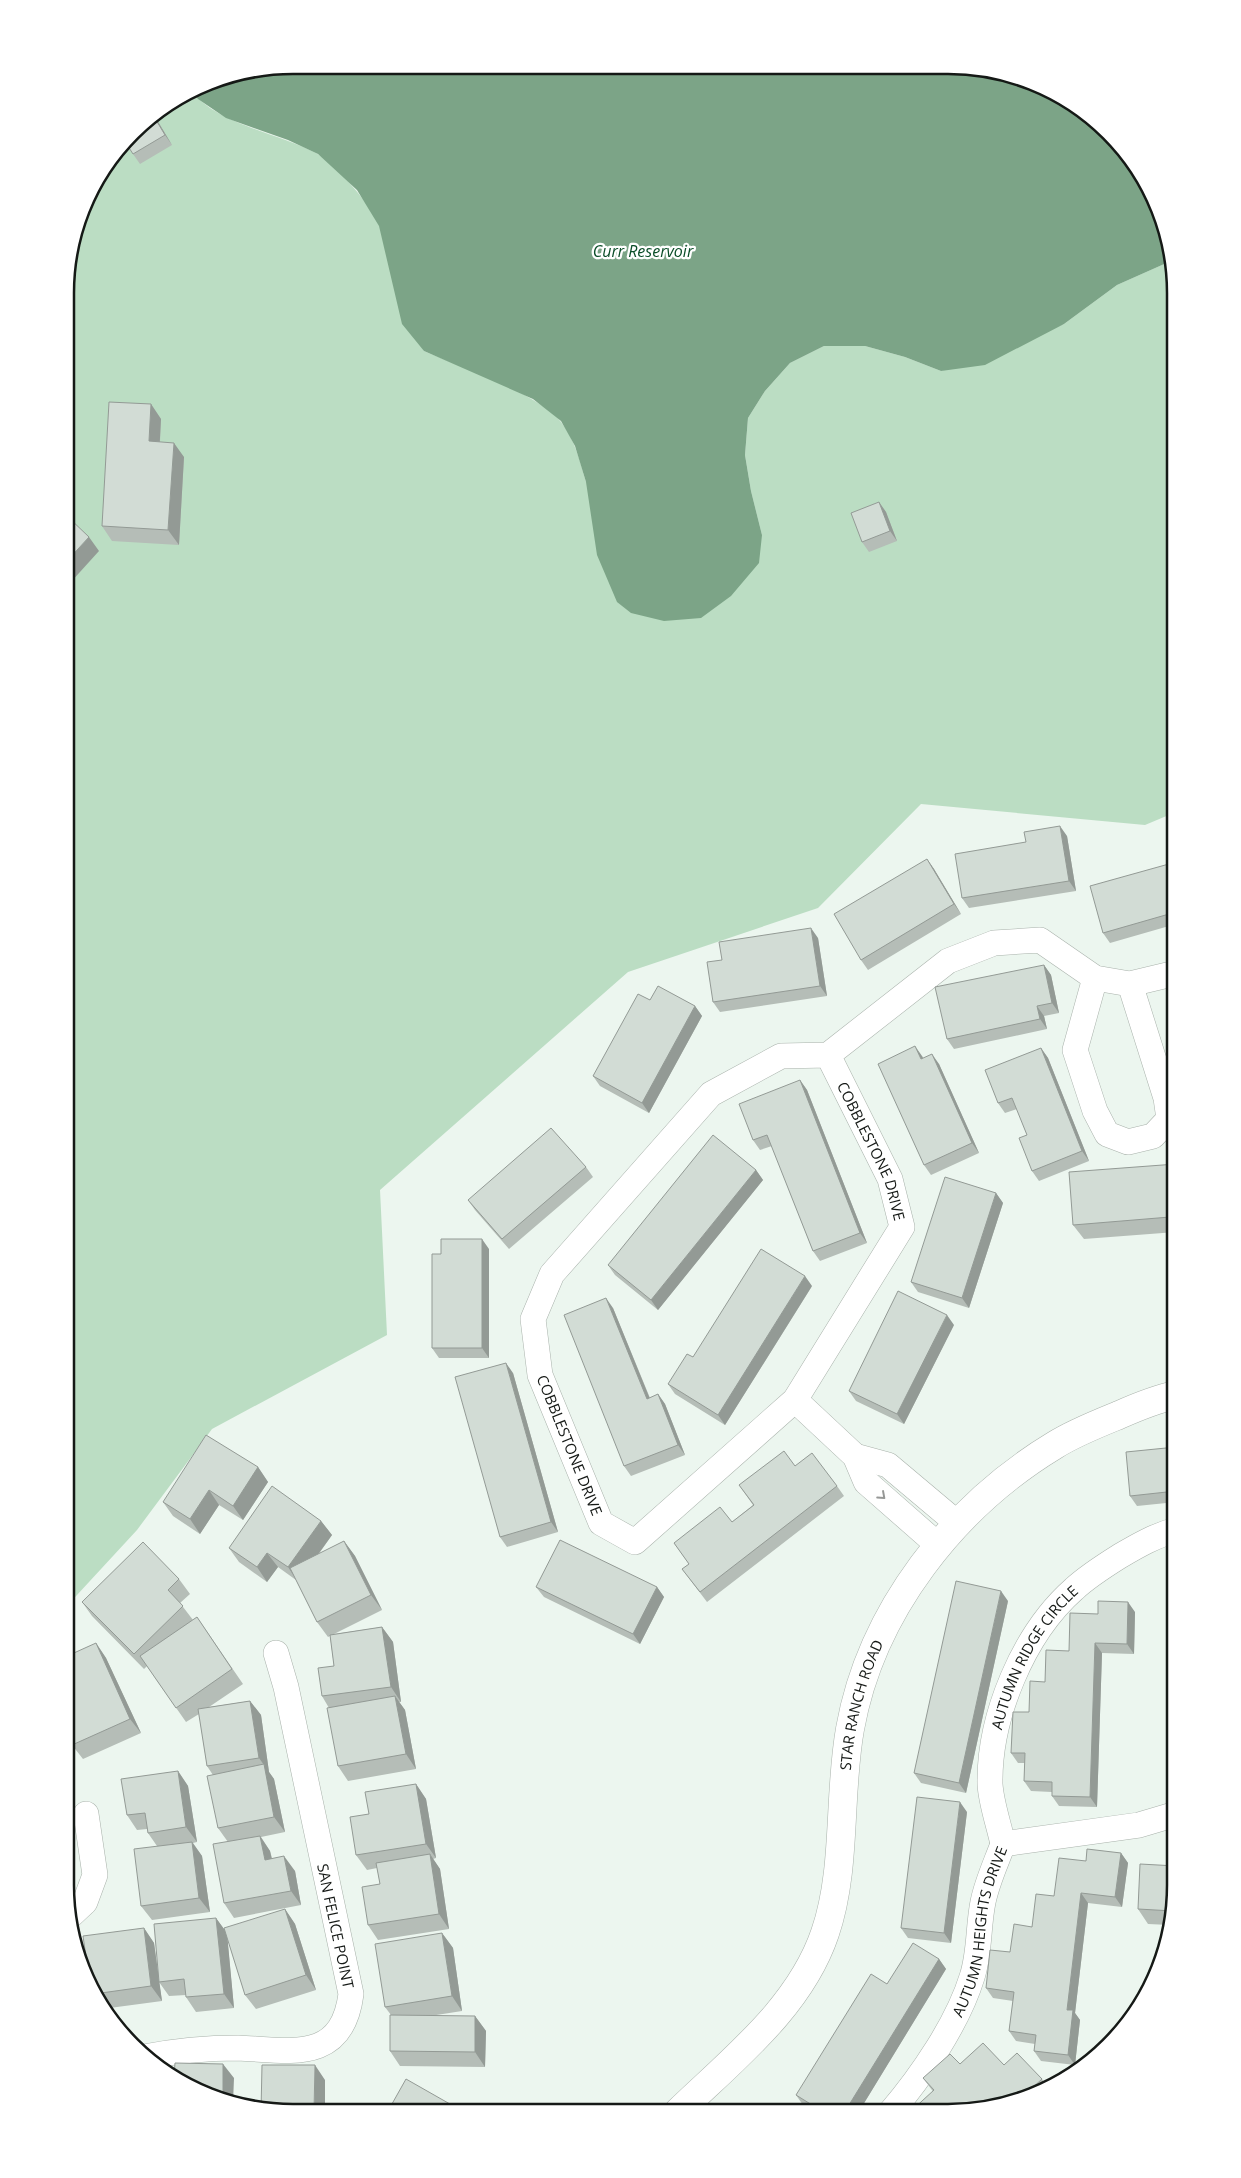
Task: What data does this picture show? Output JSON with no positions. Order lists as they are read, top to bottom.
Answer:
{
  "streets": {
    "street": [
      "COBBLESTONE DRIVE",
      "AUTUMN RIDGE CIRCLE",
      "STAR RANCH ROAD",
      "SAN FELICE POINT",
      "AUTUMN HEIGHTS DRIVE"
    ]
  },
  "crossings": [
    ["AUTUMN RIDGE CIRCLE", "AUTUMN HEIGHTS DRIVE"]
  ],
  "water": ["Curr Reservoir"]
}
